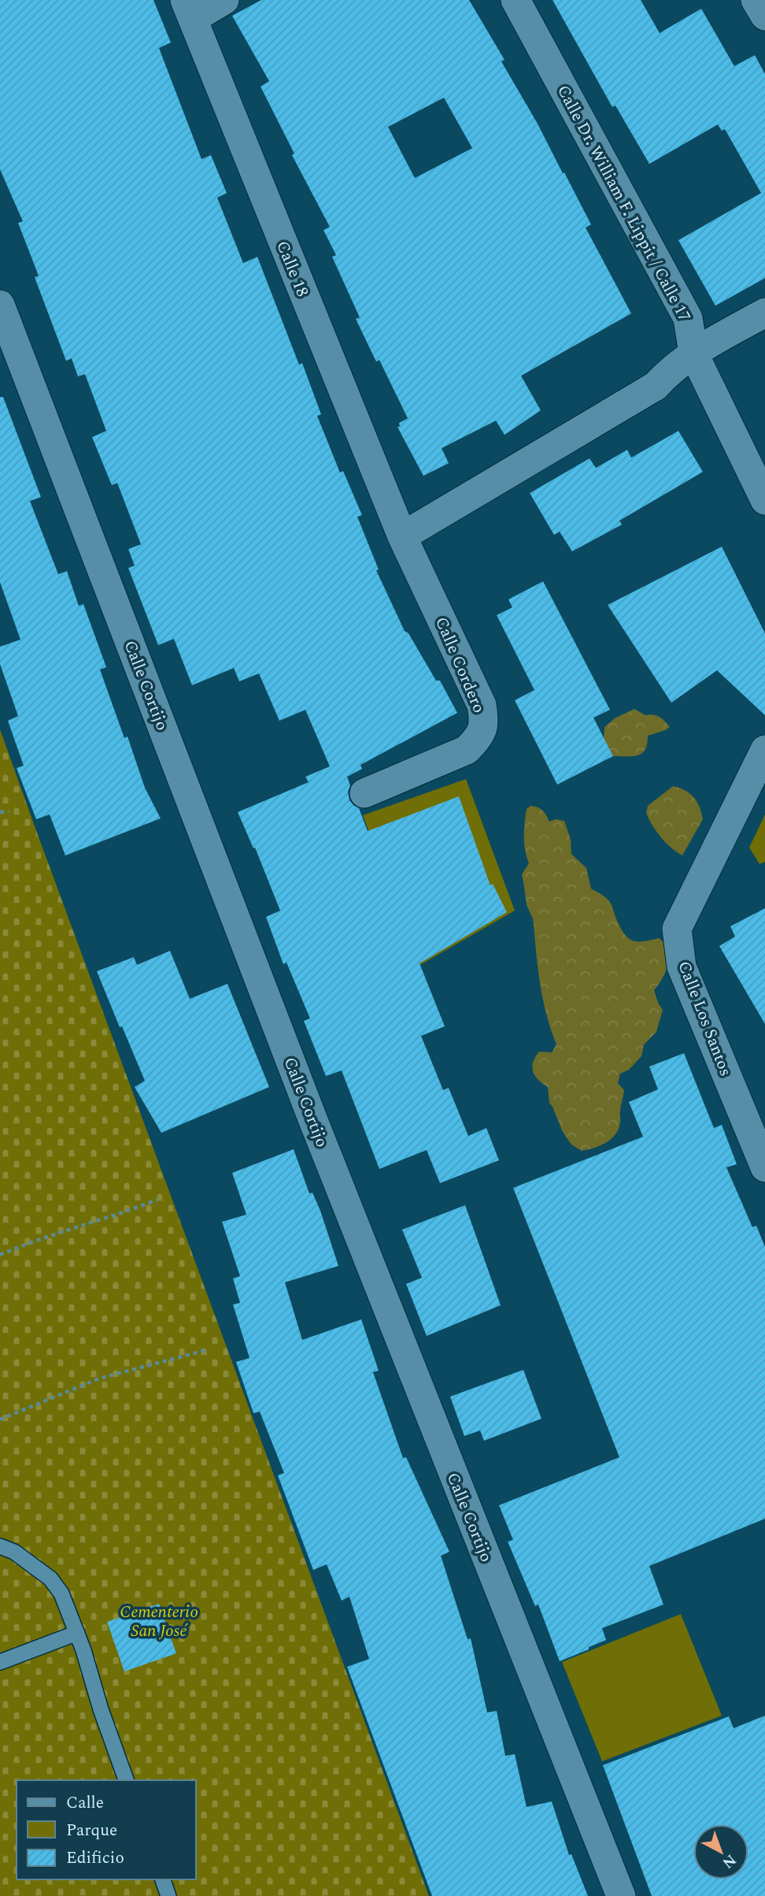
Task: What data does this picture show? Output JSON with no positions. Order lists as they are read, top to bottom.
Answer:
{
  "streets": {
    "street": [
      "Calle Dr. William F. Lippit / Calle 17",
      "Calle 18",
      "Calle Cordero",
      "Calle Cortijo",
      "Calle Los Santos"
    ]
  },
  "crossings": [
    ["Calle 18", "Calle Cordero"]
  ],
  "parks": ["Cementerio San José"],
  "legend": ["Calle", "Parque", "Edificio"],
  "north": "bottom right"
}
